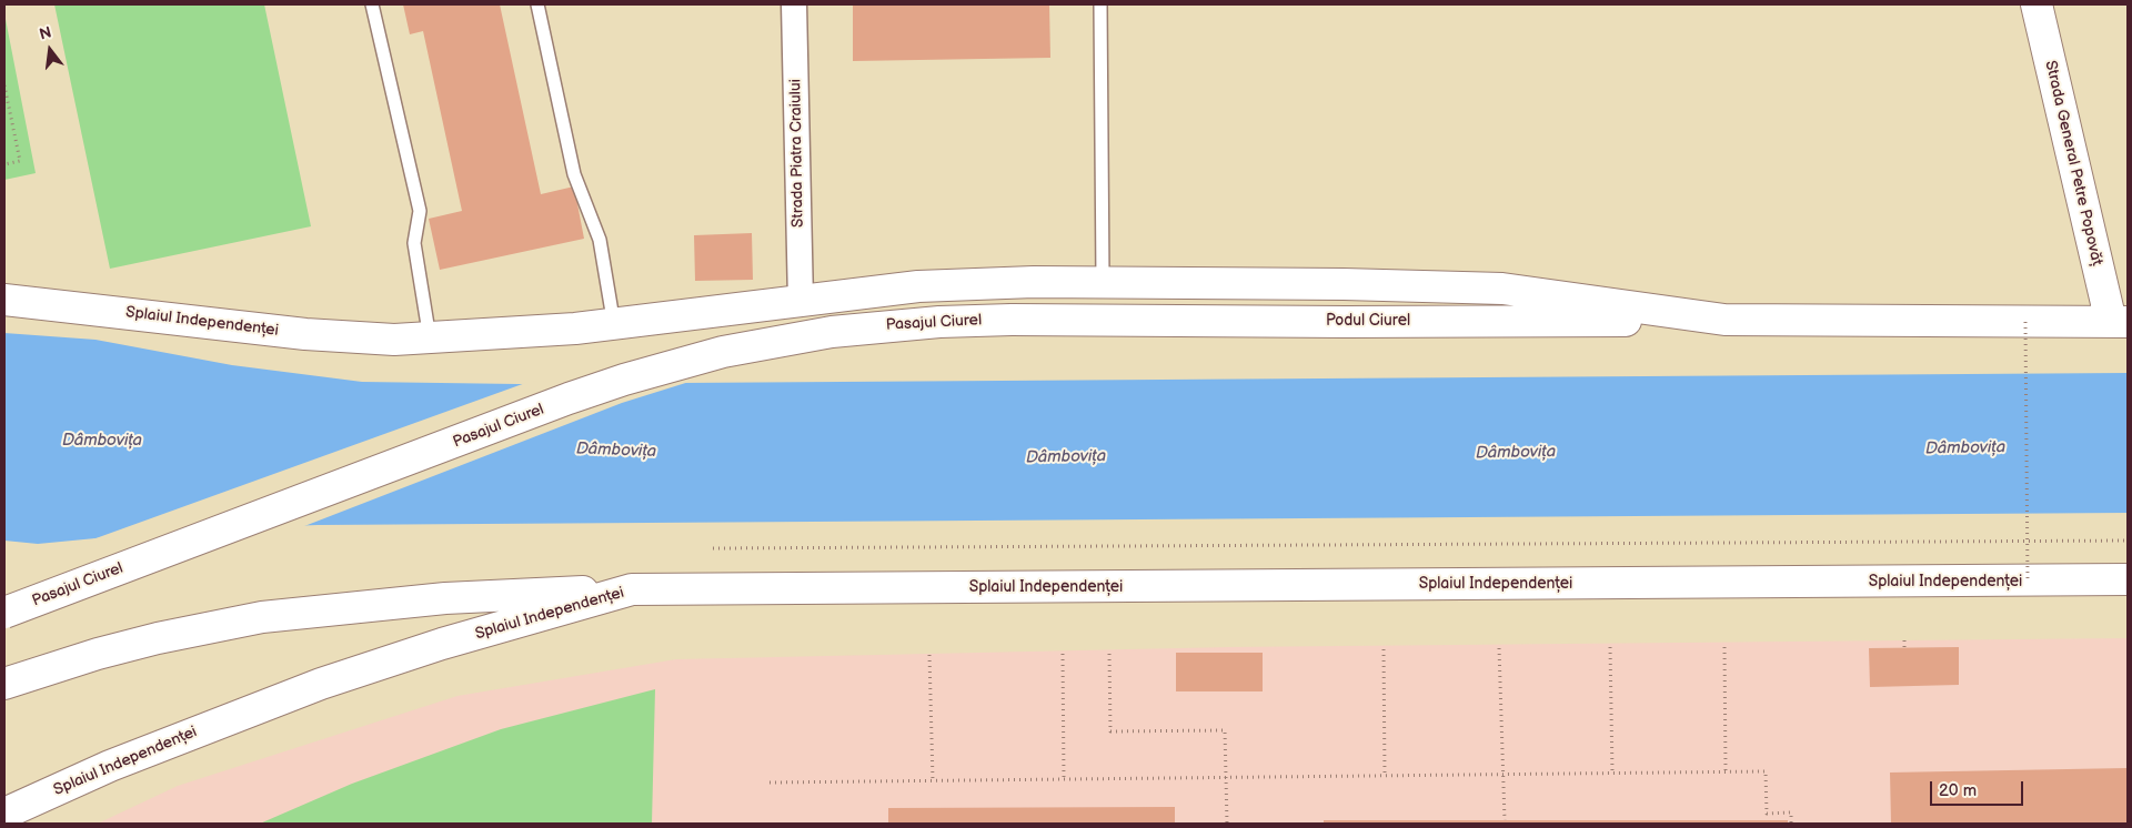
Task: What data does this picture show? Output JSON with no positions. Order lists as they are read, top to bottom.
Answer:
{
  "streets": {
    "main road": [
      "Strada General Petre Popovăț",
      "Podul Ciurel",
      "Splaiul Independenței",
      "Pasajul Ciurel"
    ],
    "street": ["Strada Piatra Craiului"]
  },
  "crossings": [
    ["Strada Piatra Craiului", "Splaiul Independenței"],
    ["Strada General Petre Popovăț", "Splaiul Independenței"],
    ["Podul Ciurel", "Splaiul Independenței"],
    ["Podul Ciurel", "Pasajul Ciurel"]
  ],
  "water": ["Dâmbovița"],
  "scale_bar": "20 m",
  "north": "top"
}
